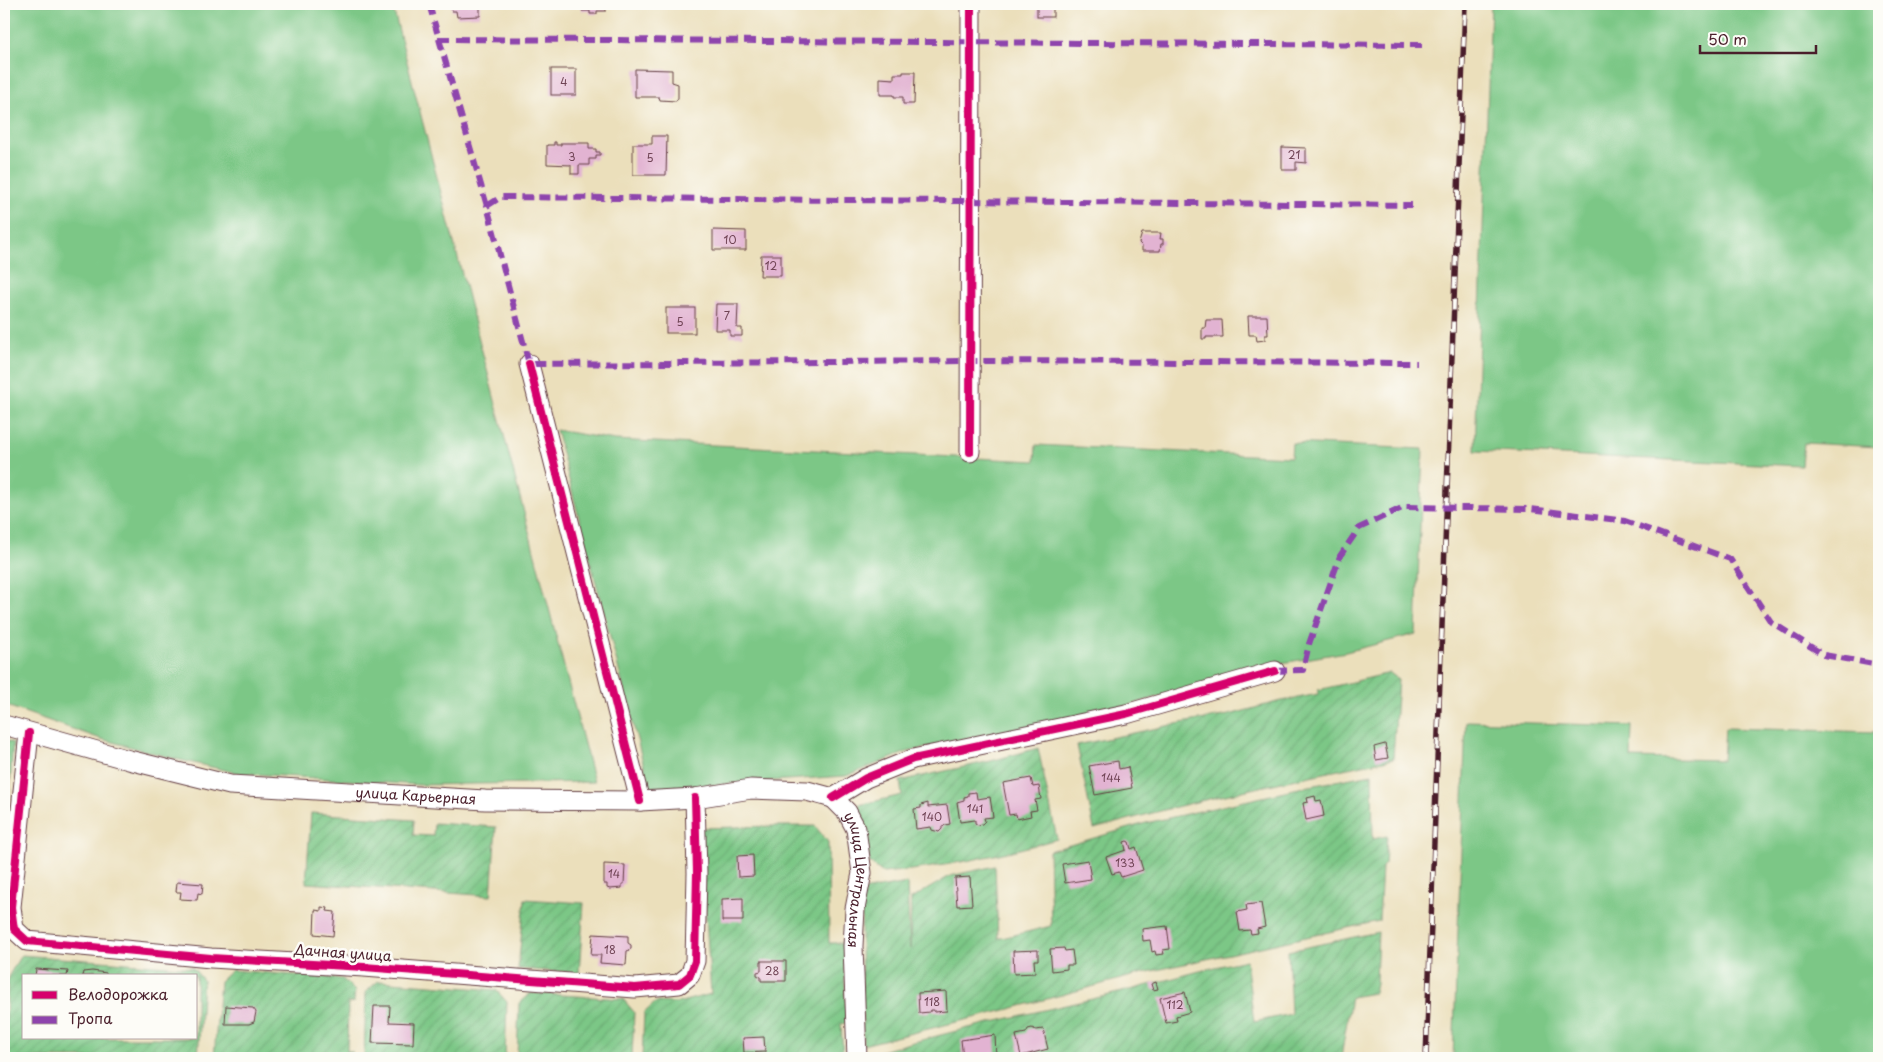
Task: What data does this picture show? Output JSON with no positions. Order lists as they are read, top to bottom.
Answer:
{
  "streets": {
    "street": ["улица Карьерная", "улица Центральная", "Дачная улица"]
  },
  "crossings": [
    ["улица Карьерная", "улица Центральная"],
    ["улица Карьерная", "Дачная улица"]
  ],
  "house_numbers": [
    "4",
    "21",
    "3",
    "5",
    "10",
    "12",
    "7",
    "5",
    "144",
    "141",
    "140",
    "133",
    "14",
    "18",
    "28",
    "118",
    "112"
  ],
  "legend": ["Велодорожка", "Тропа"],
  "scale_bar": "50 m"
}
